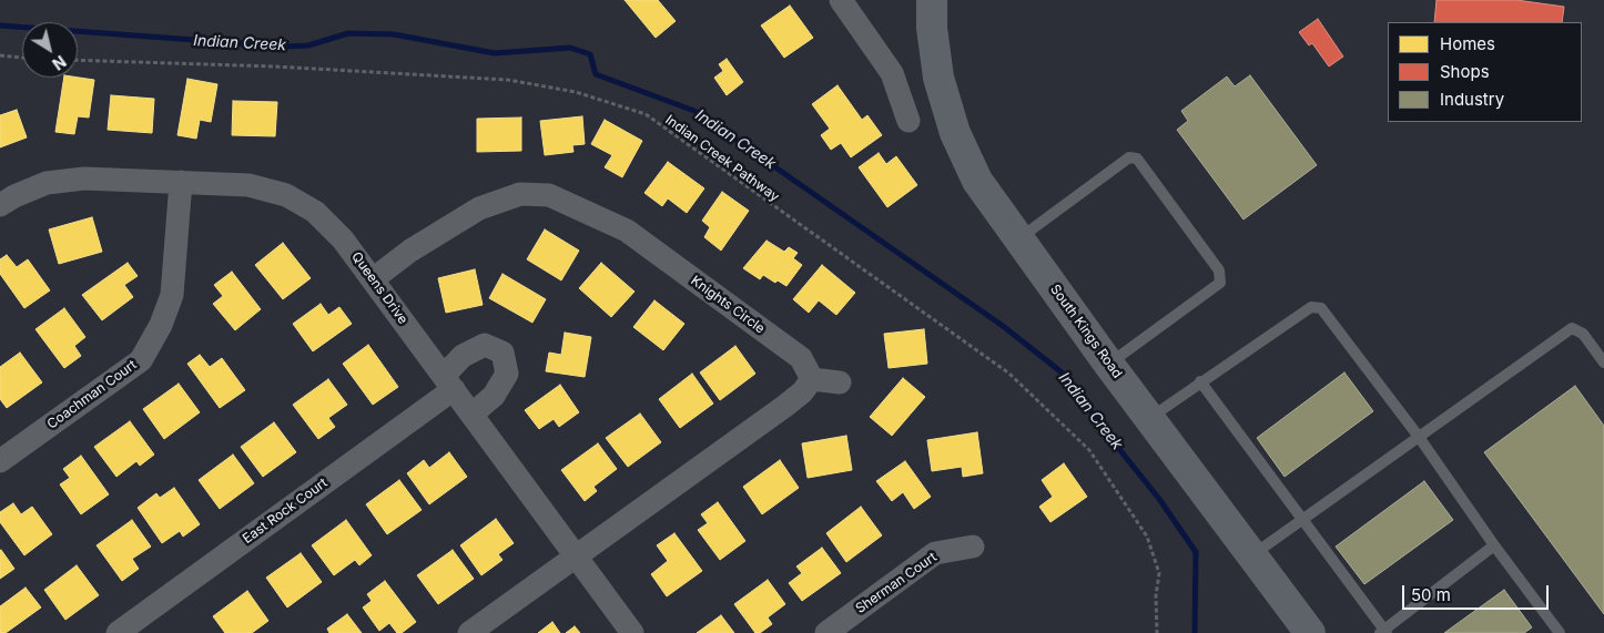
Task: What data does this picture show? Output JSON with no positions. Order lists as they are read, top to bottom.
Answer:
{
  "streets": {
    "main road": ["South Kings Road"],
    "street": [
      "Queens Drive",
      "Knights Circle",
      "Coachman Court",
      "East Rock Court",
      "Sherman Court"
    ],
    "path": ["Indian Creek Pathway"]
  },
  "crossings": [
    ["Queens Drive", "Knights Circle"],
    ["Queens Drive", "Coachman Court"],
    ["Queens Drive", "East Rock Court"]
  ],
  "water": ["Indian Creek"],
  "legend": ["Homes", "Shops", "Industry"],
  "scale_bar": "50 m",
  "north": "bottom right"
}
